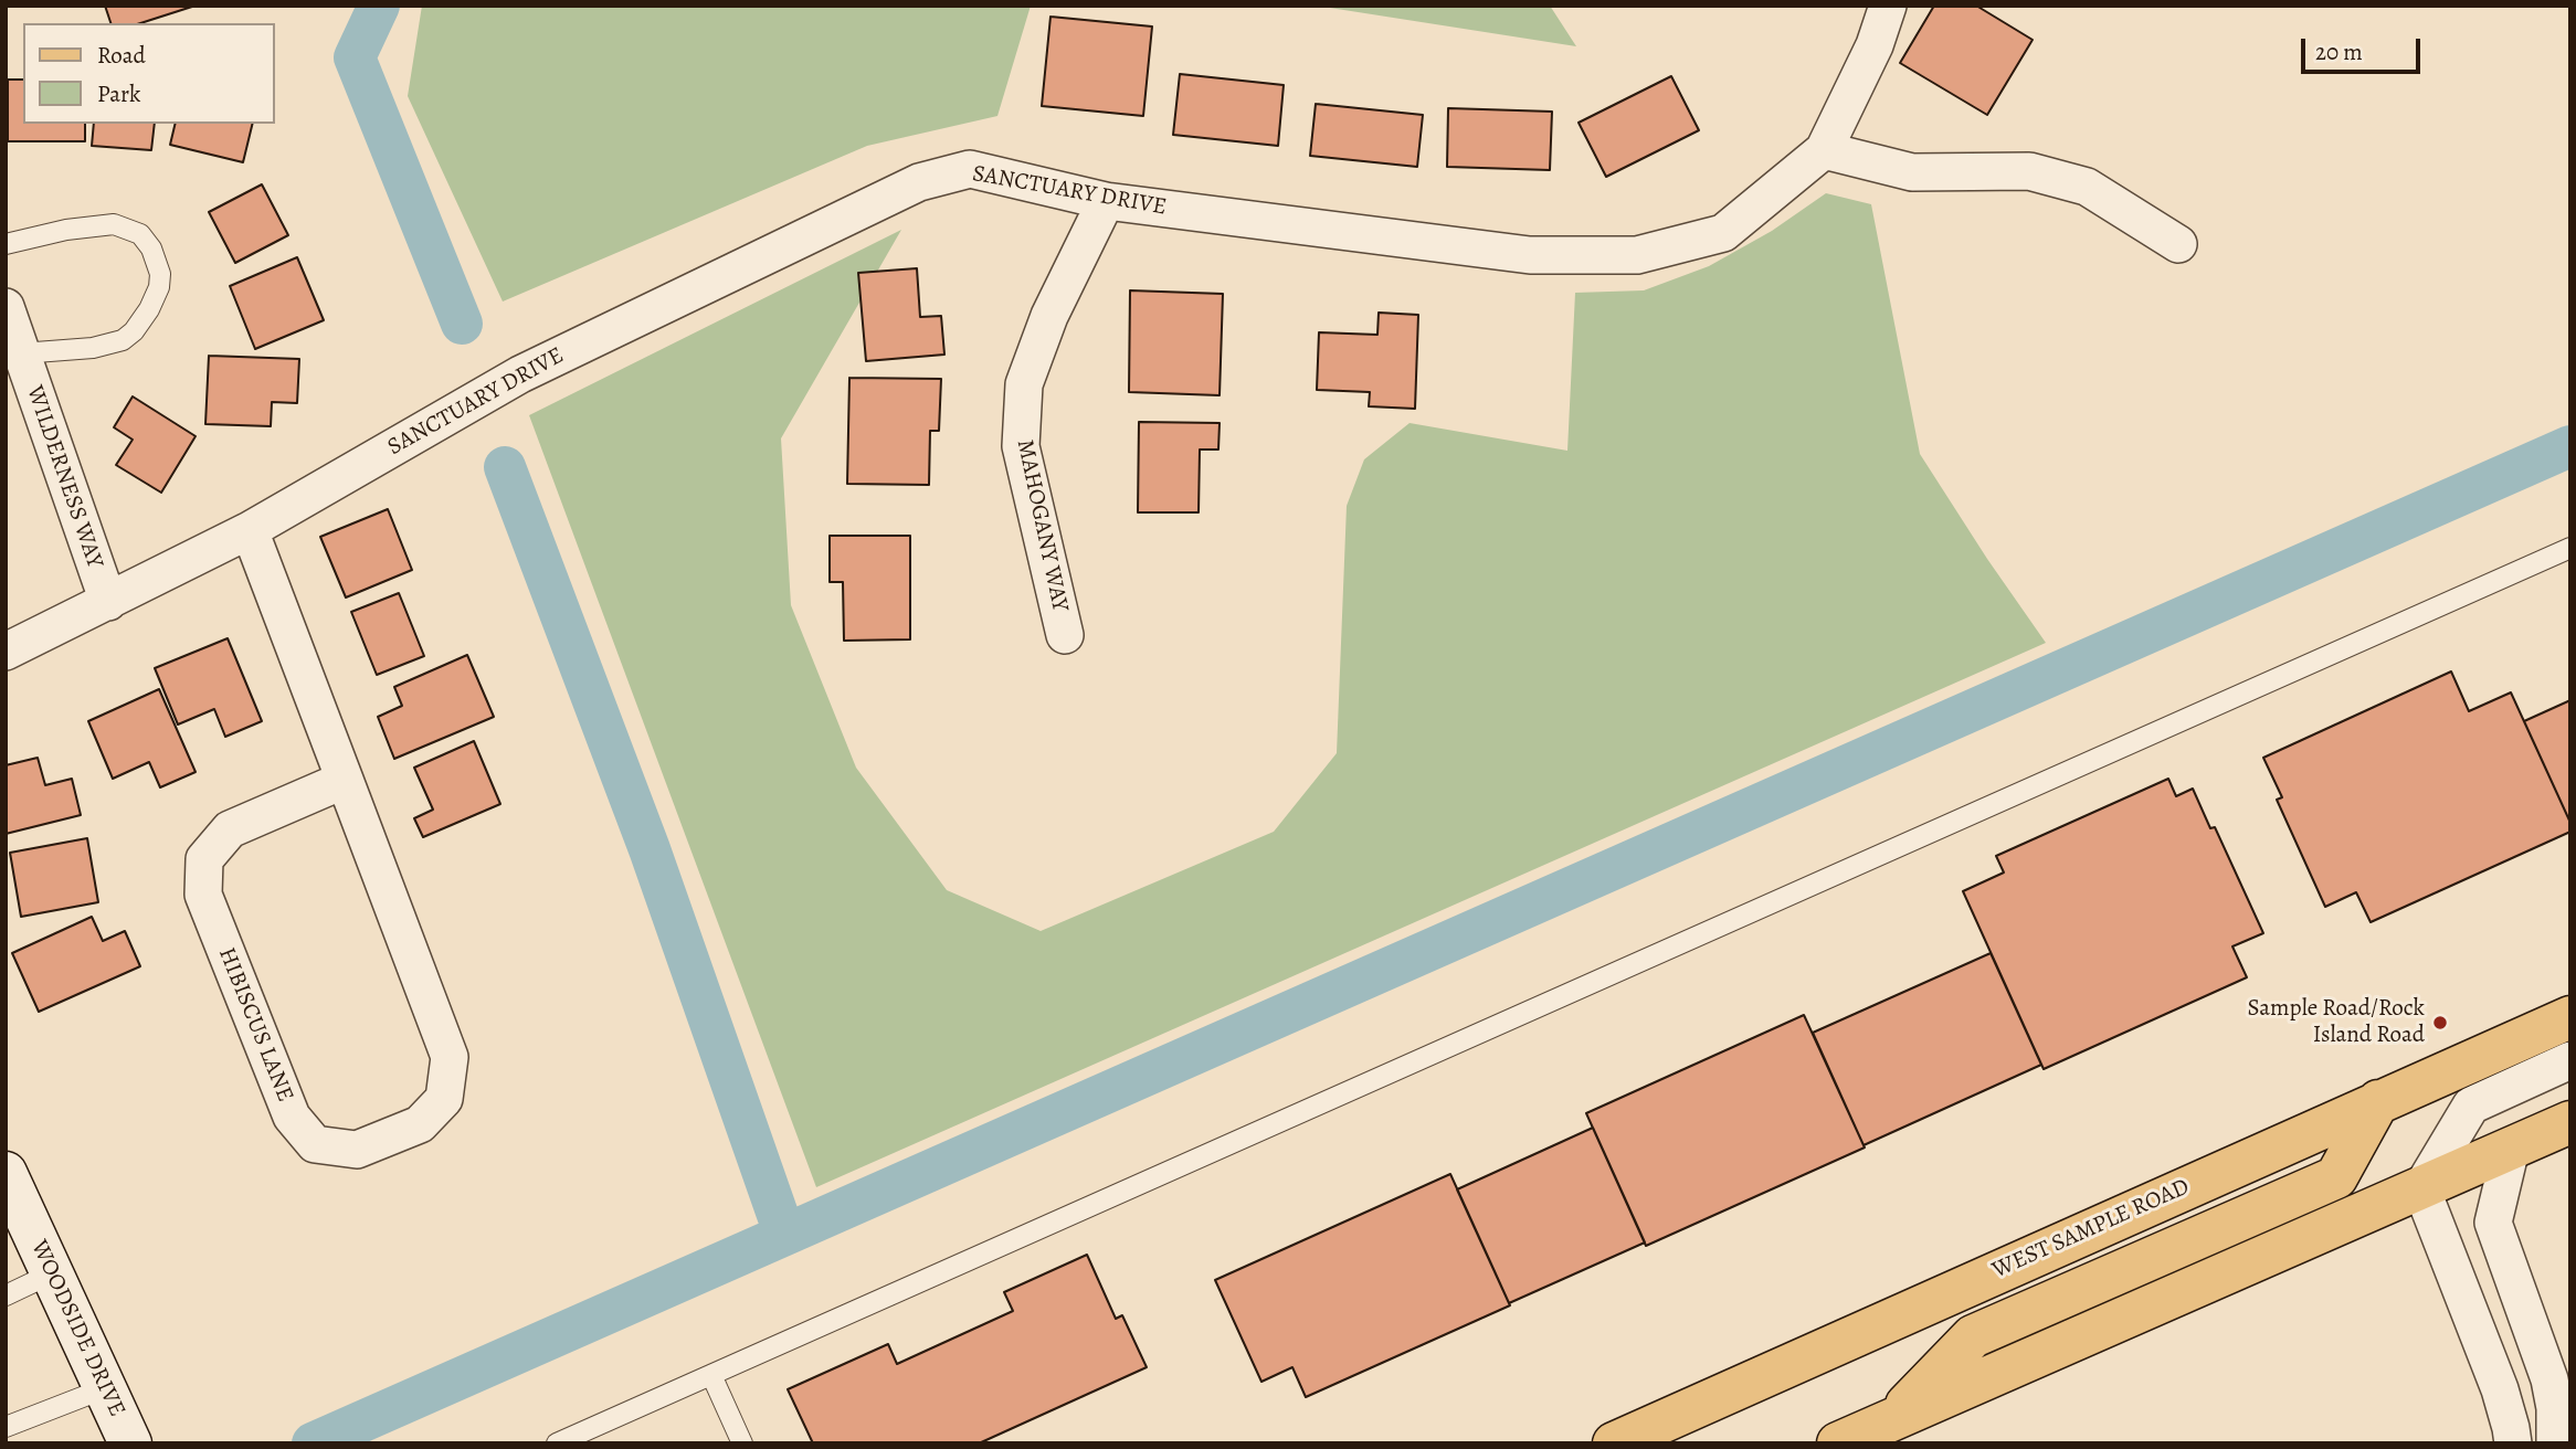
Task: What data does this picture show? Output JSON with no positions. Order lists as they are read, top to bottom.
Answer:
{
  "streets": {
    "main road": ["WEST SAMPLE ROAD"],
    "street": [
      "SANCTUARY DRIVE",
      "WILDERNESS WAY",
      "MAHOGANY WAY",
      "HIBISCUS LANE",
      "WOODSIDE DRIVE"
    ]
  },
  "crossings": [
    ["SANCTUARY DRIVE", "WILDERNESS WAY"],
    ["SANCTUARY DRIVE", "MAHOGANY WAY"],
    ["SANCTUARY DRIVE", "HIBISCUS LANE"]
  ],
  "places": ["Sample Road/Rock Island Road"],
  "legend": ["Road", "Park"],
  "scale_bar": "20 m"
}
